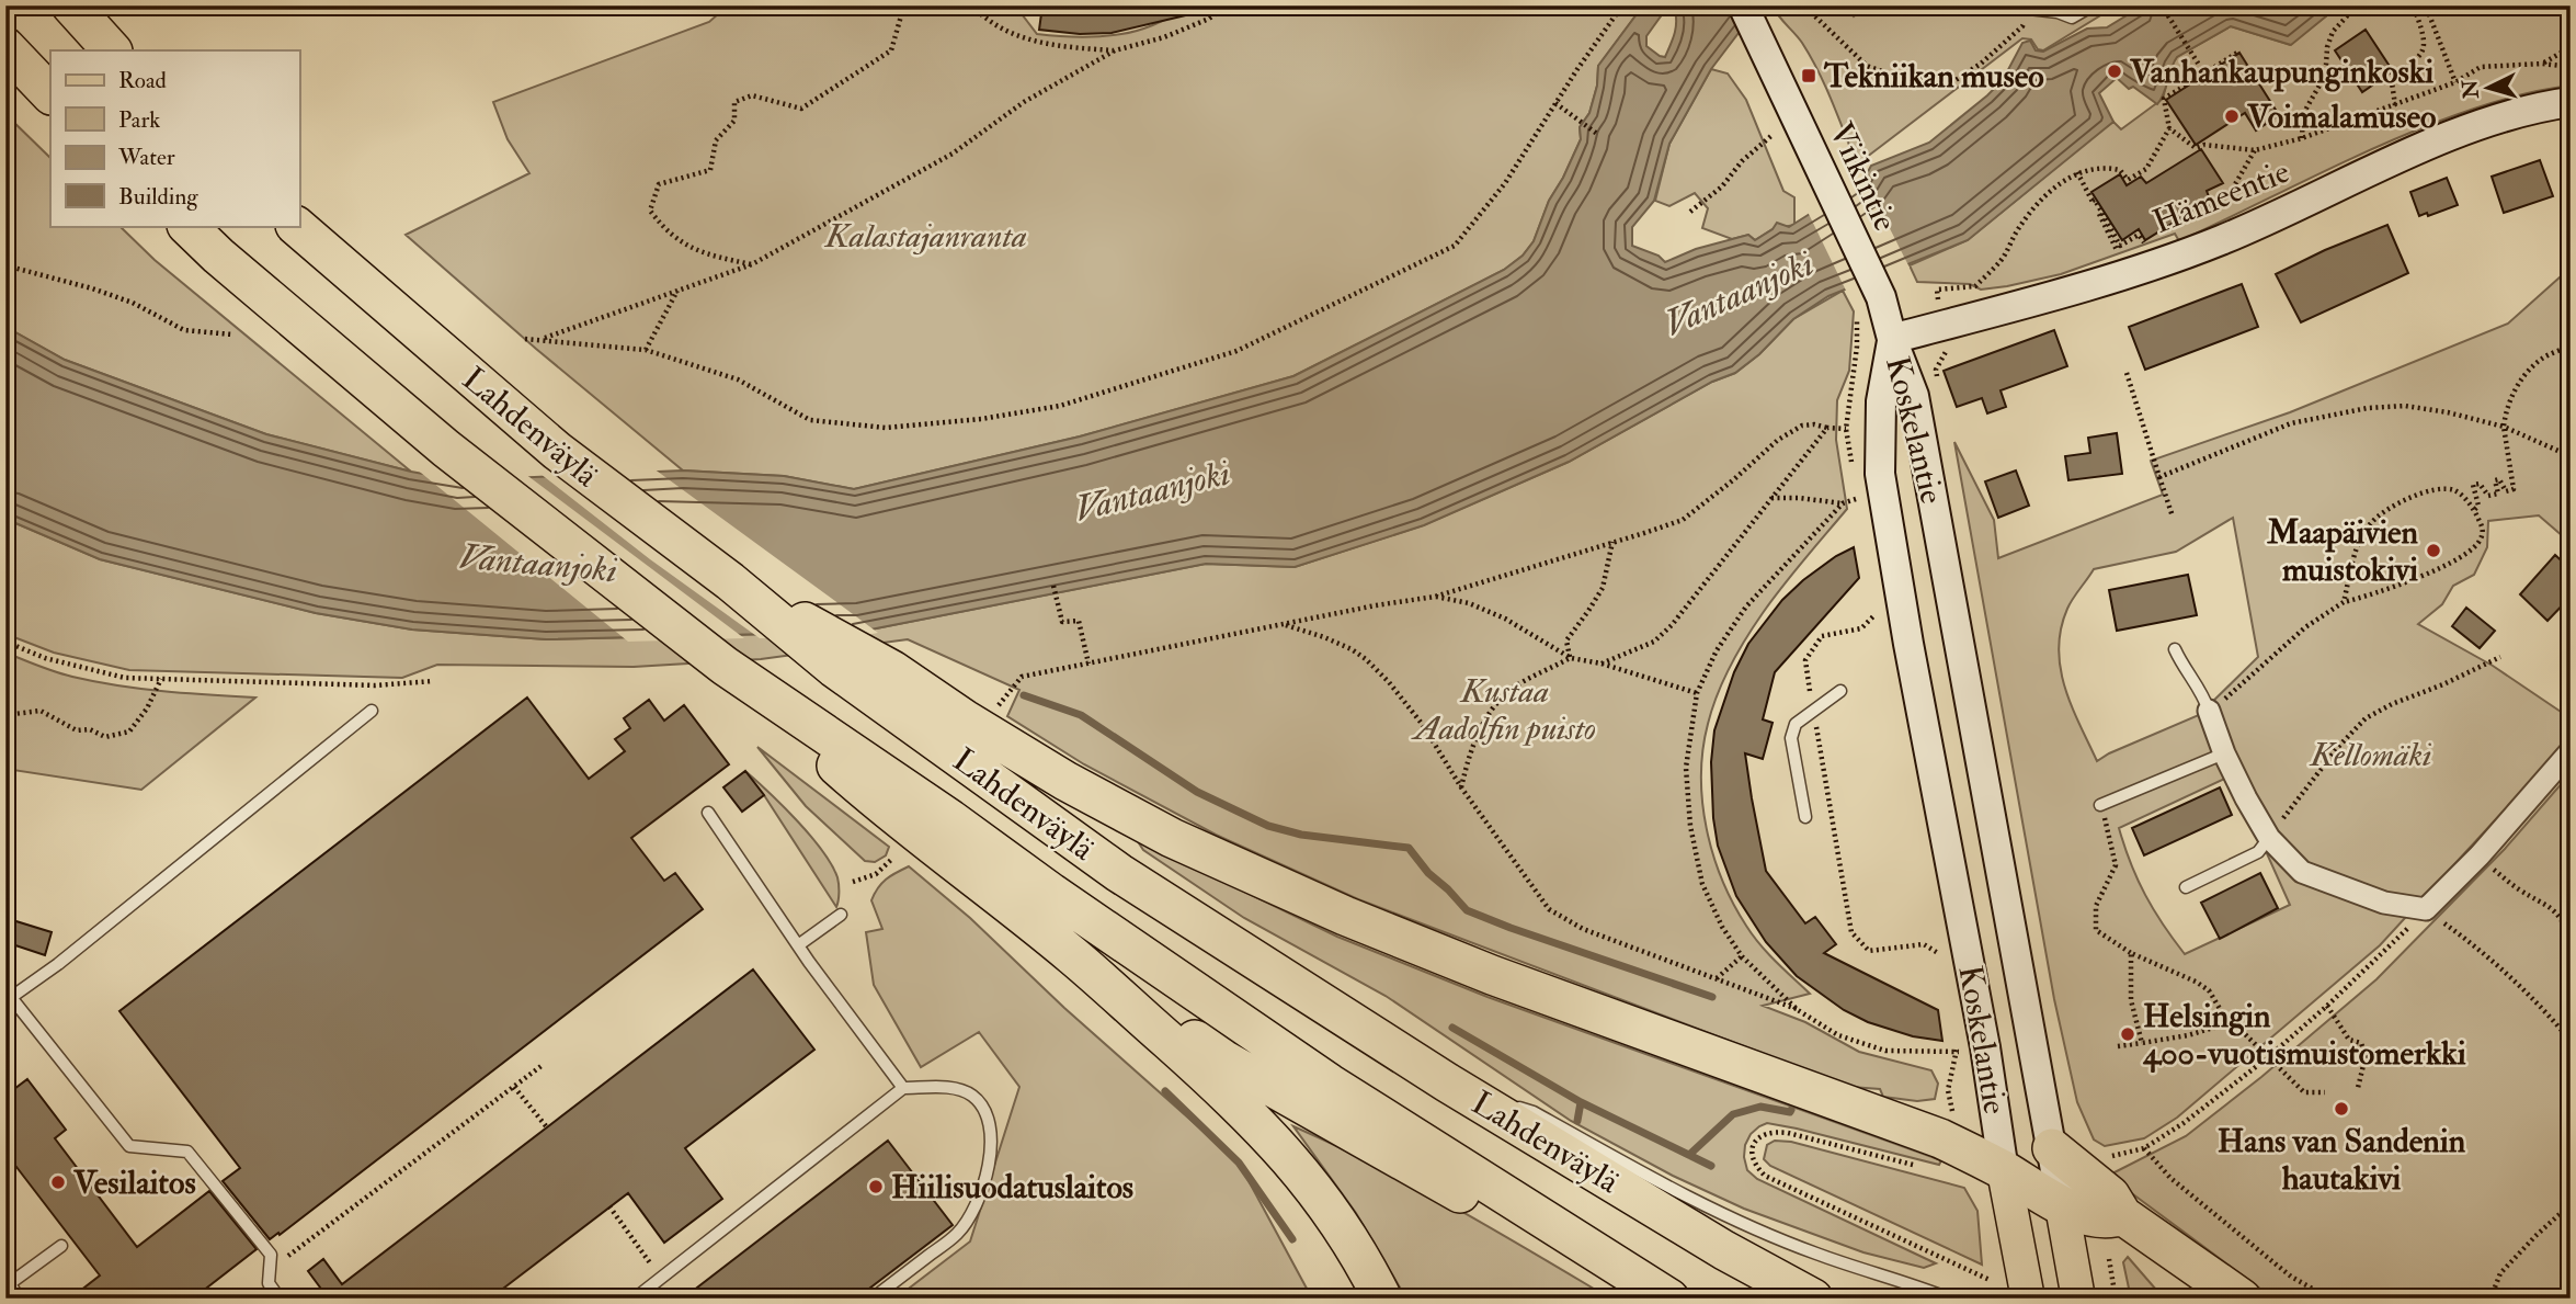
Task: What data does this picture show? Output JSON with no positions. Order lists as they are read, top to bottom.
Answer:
{
  "streets": {
    "highway": ["Lahdenväylä"],
    "main road": ["Viikintie", "Hämeentie", "Koskelantie"]
  },
  "crossings": [
    ["Viikintie", "Hämeentie"],
    ["Viikintie", "Koskelantie"],
    ["Hämeentie", "Koskelantie"]
  ],
  "water": ["Vantaanjoki"],
  "parks": ["Kalastajanranta", "Kustaa Aadolfin puisto", "Kellomäki"],
  "places": {
    "other": [
      "Vanhankaupunginkoski",
      "Voimalamuseo",
      "Maapäivien muistokivi",
      "Helsingin 400-vuotismuistomerkki",
      "Hans van Sandenin hautakivi",
      "Vesilaitos",
      "Hiilisuodatuslaitos"
    ],
    "transit": ["Tekniikan museo"]
  },
  "legend": [
    "Road",
    "Park",
    "Water",
    "Building"
  ],
  "north": "left"
}
